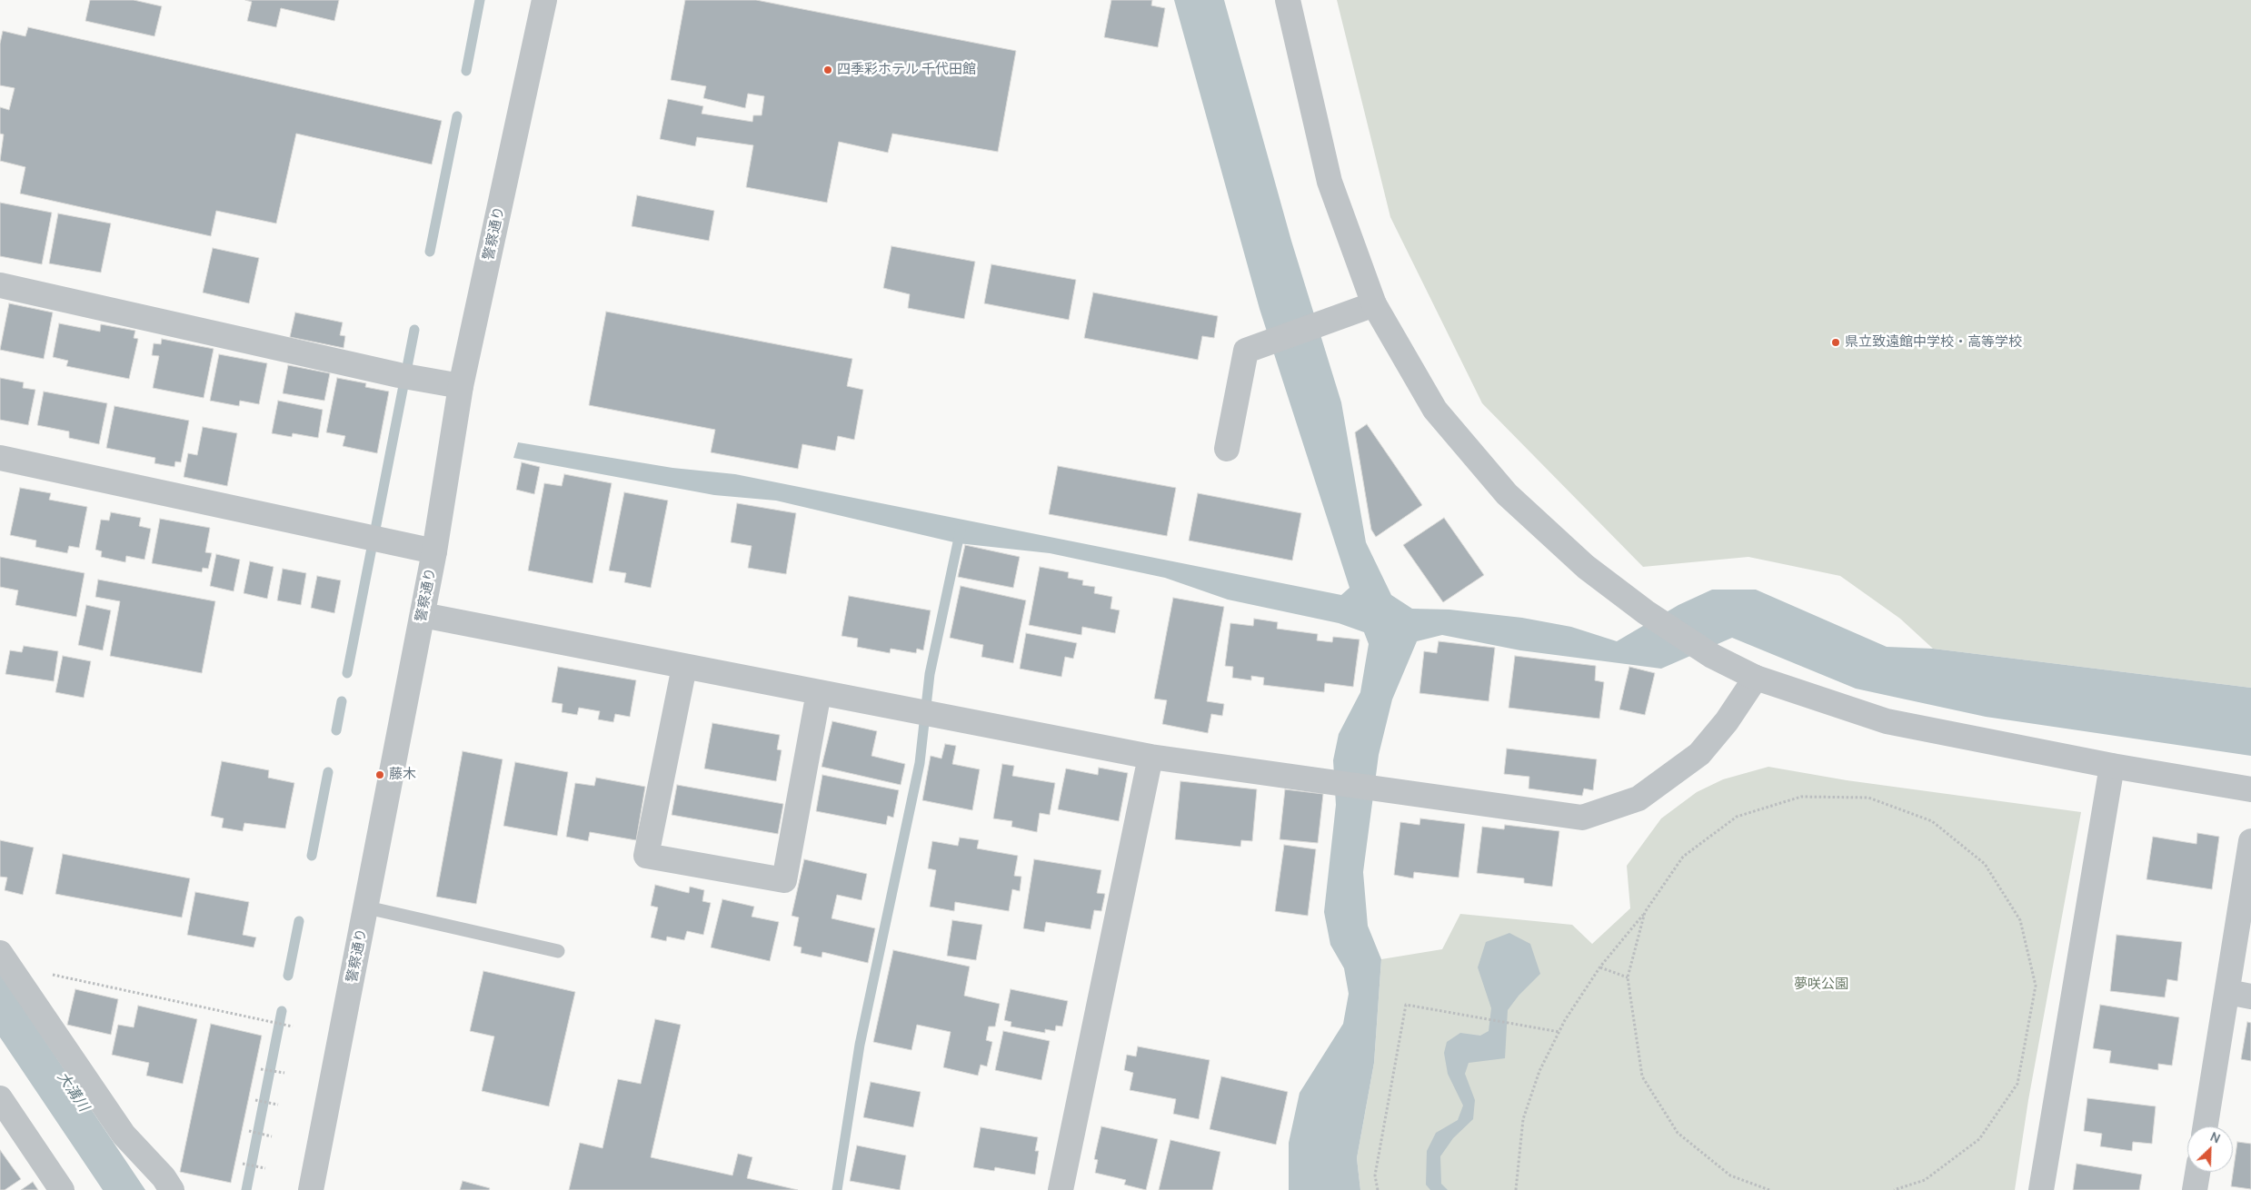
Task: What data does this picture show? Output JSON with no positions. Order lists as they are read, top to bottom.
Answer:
{
  "streets": {
    "street": ["警察通り"]
  },
  "water": ["大溝川"],
  "parks": ["夢咲公園"],
  "places": ["四季彩ホテル 千代田館", "県立致遠館中学校・高等学校", "藤木"],
  "north": "top right"
}
